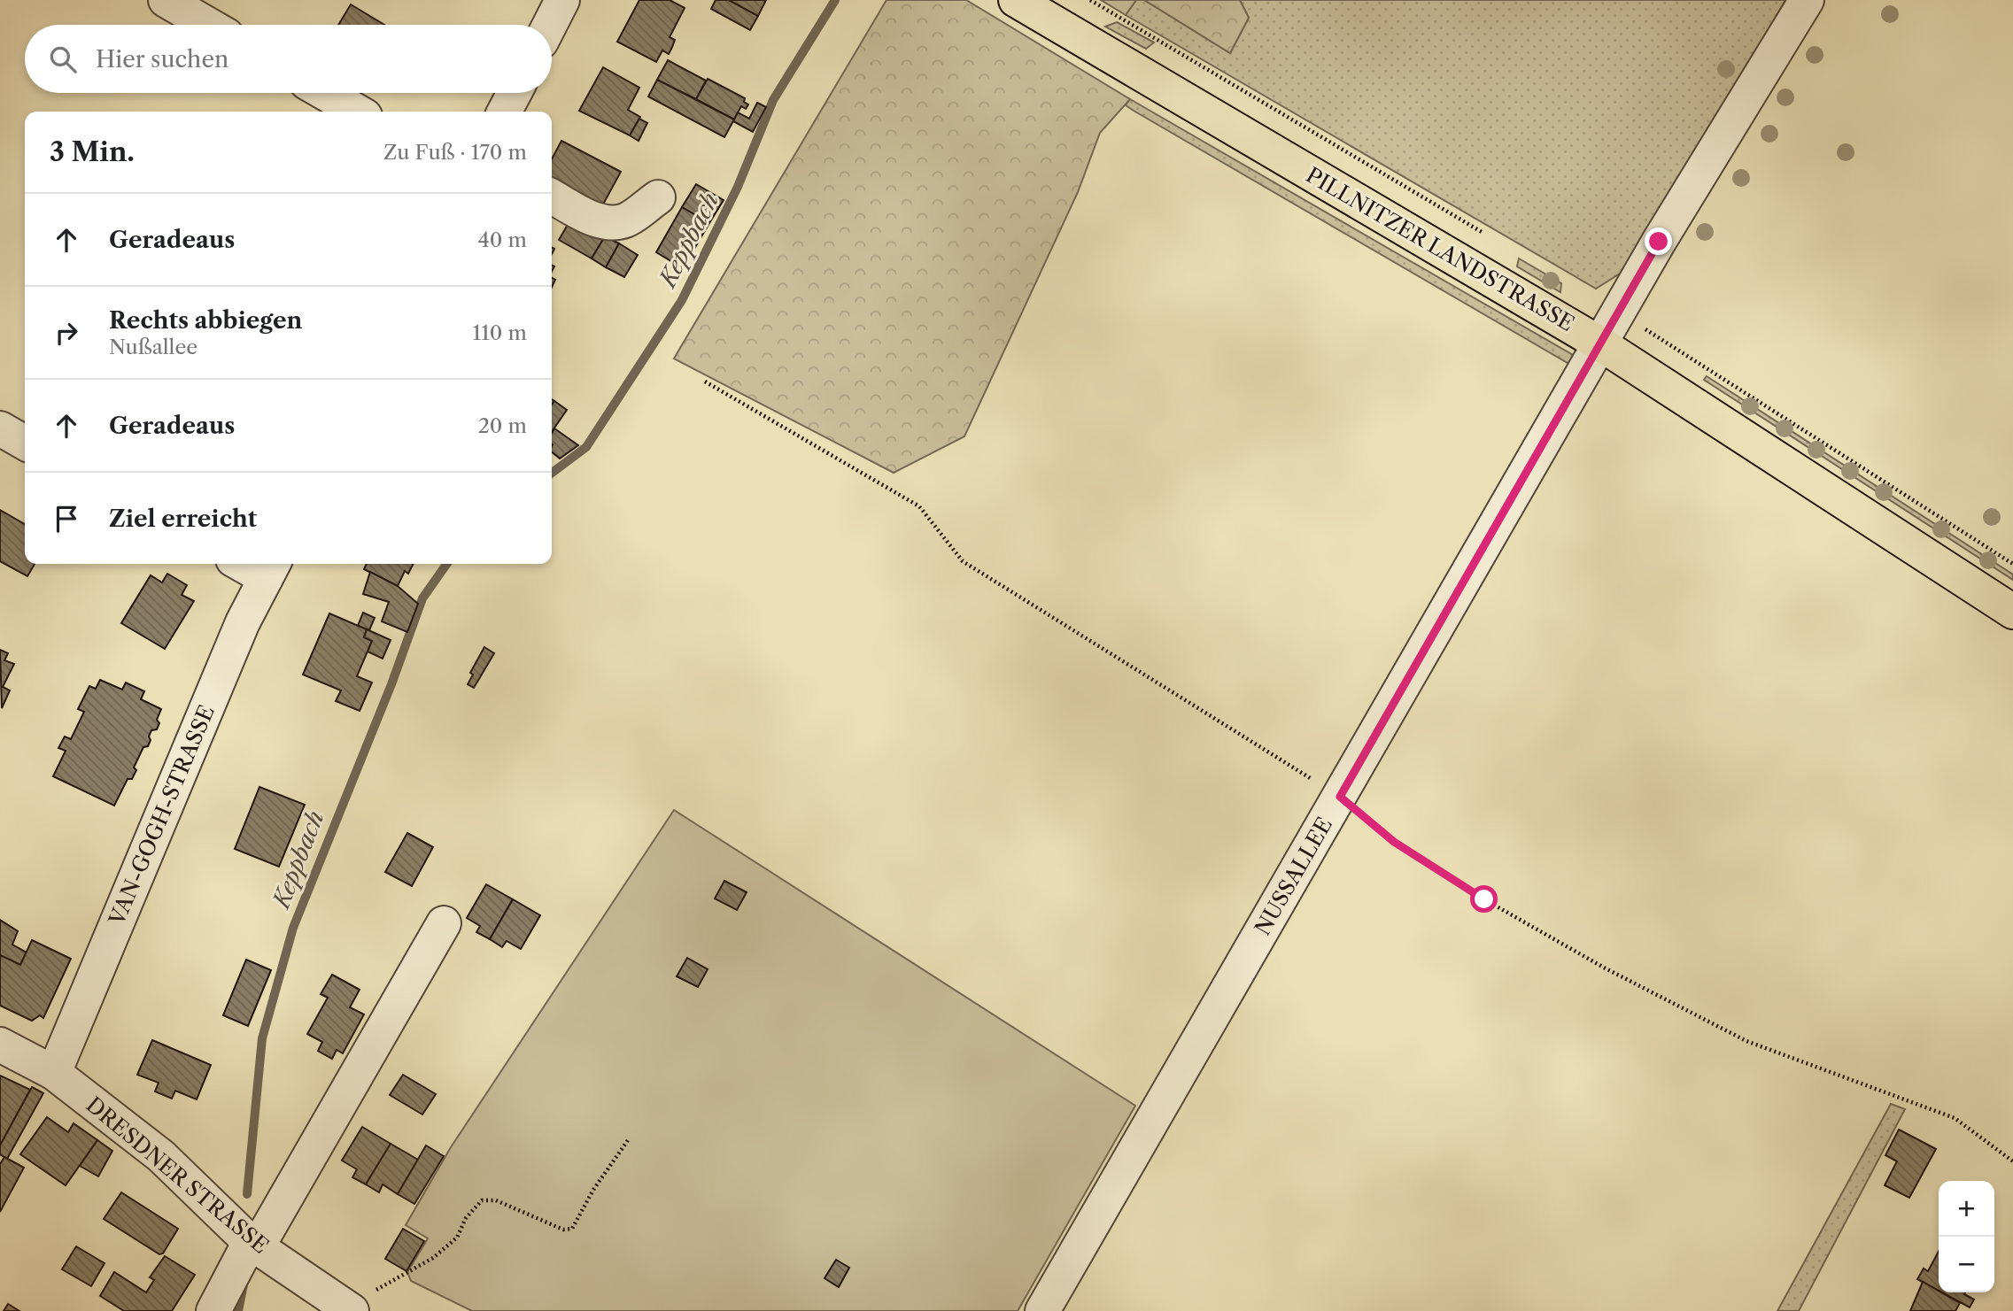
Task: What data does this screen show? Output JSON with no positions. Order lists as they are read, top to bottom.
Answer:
{
  "streets": {
    "main road": ["PILLNITZER LANDSTRASSE"],
    "street": ["VAN-GOGH-STRASSE", "NUSSALLEE", "DRESDNER STRASSE"]
  },
  "crossings": [
    ["PILLNITZER LANDSTRASSE", "NUSSALLEE"],
    ["VAN-GOGH-STRASSE", "DRESDNER STRASSE"]
  ],
  "water": ["Keppbach"],
  "page": {
    "search": "Hier suchen",
    "heading": ["3 Min.", "Zu Fuß · 170 m"],
    "list": [
      ["Geradeaus", "40 m"],
      ["Rechts abbiegen", "Nußallee", "110 m"],
      ["Geradeaus", "20 m"],
      "Ziel erreicht"
    ],
    "map_buttons": ["+", "−"]
  }
}
